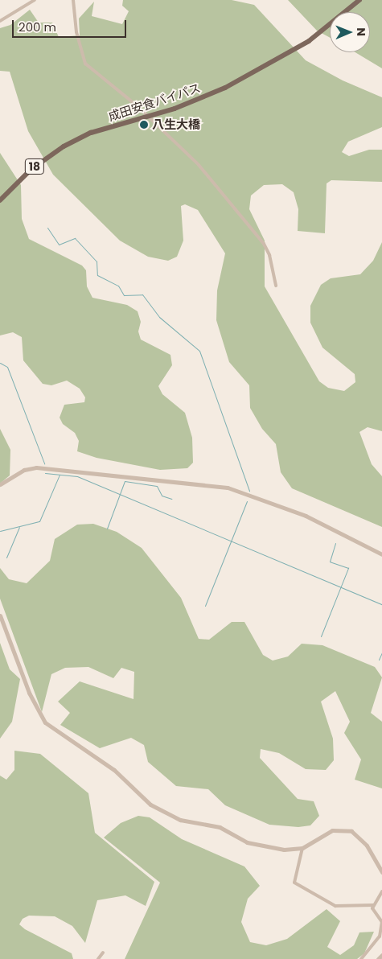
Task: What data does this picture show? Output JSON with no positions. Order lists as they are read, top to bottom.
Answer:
{
  "streets": {
    "main road": ["成田安食バイパス", "18"]
  },
  "places": ["八生大橋"],
  "scale_bar": "200 m",
  "north": "right"
}
